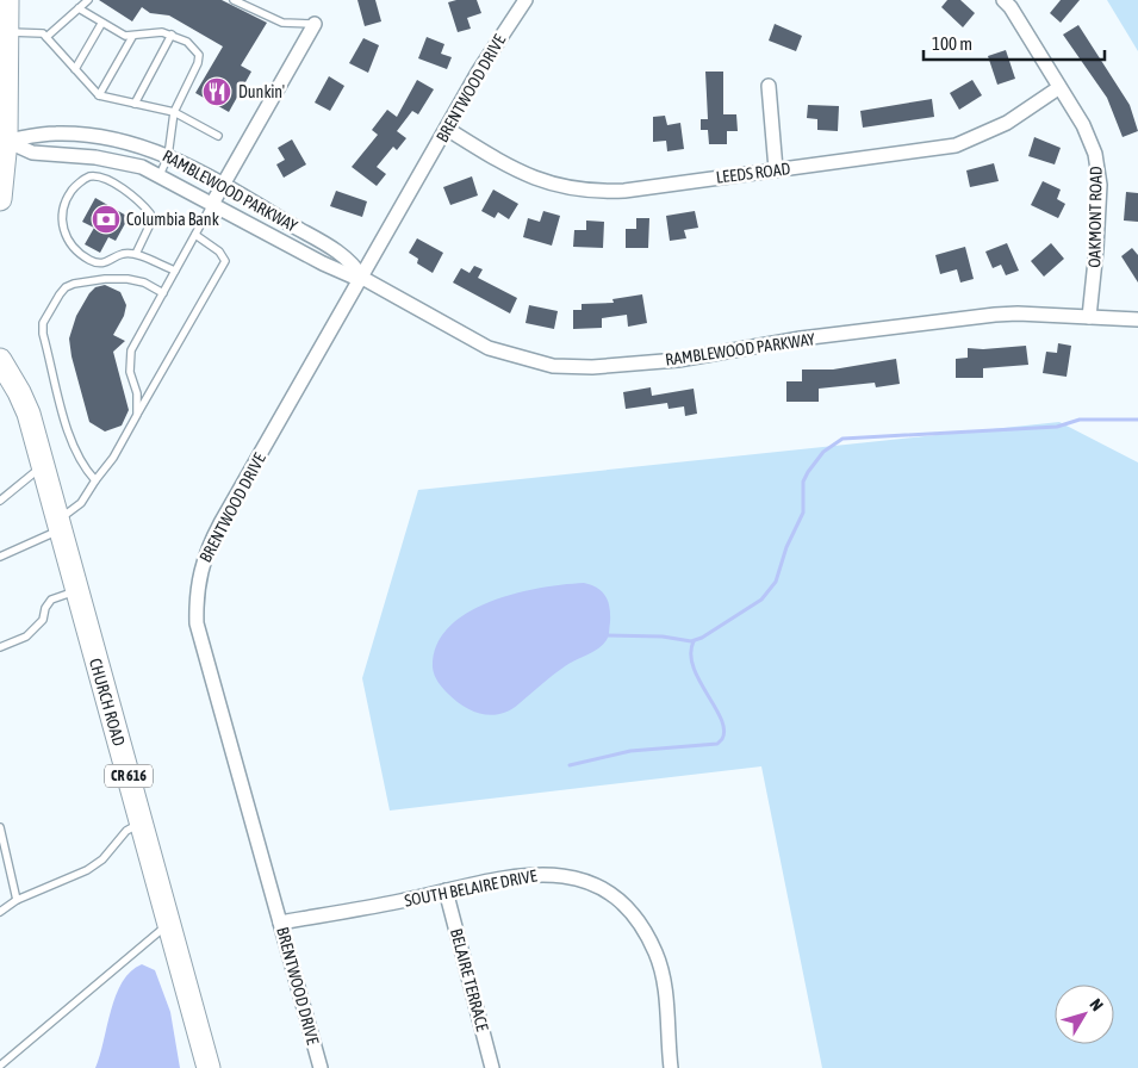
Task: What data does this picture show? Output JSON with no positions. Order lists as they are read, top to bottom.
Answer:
{
  "streets": {
    "main road": ["CHURCH ROAD", "CR 616"],
    "street": [
      "BRENTWOOD DRIVE",
      "LEEDS ROAD",
      "RAMBLEWOOD PARKWAY",
      "OAKMONT ROAD",
      "SOUTH BELAIRE DRIVE",
      "BELAIRE TERRACE"
    ]
  },
  "crossings": [
    ["BRENTWOOD DRIVE", "LEEDS ROAD"],
    ["BRENTWOOD DRIVE", "RAMBLEWOOD PARKWAY"],
    ["BRENTWOOD DRIVE", "SOUTH BELAIRE DRIVE"],
    ["LEEDS ROAD", "OAKMONT ROAD"],
    ["RAMBLEWOOD PARKWAY", "OAKMONT ROAD"],
    ["SOUTH BELAIRE DRIVE", "BELAIRE TERRACE"]
  ],
  "places": {
    "restaurant": ["Dunkin'"],
    "bank": ["Columbia Bank"]
  },
  "scale_bar": "100 m",
  "north": "top right"
}
